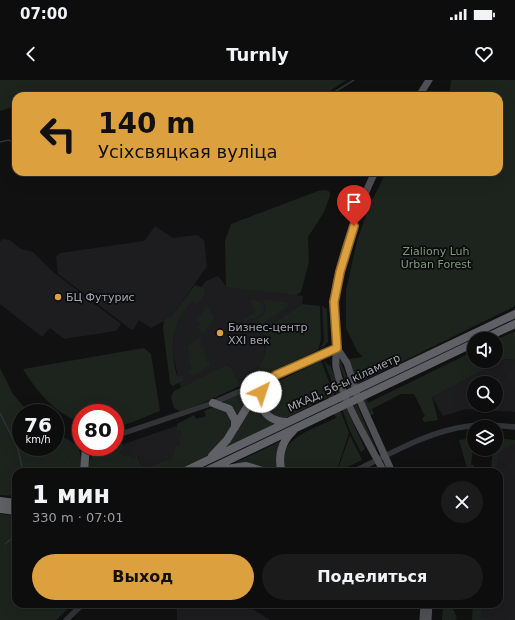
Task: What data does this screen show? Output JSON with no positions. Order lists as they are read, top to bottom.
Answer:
{
  "streets": {
    "highway": ["МКАД, 56-ы кіламетр"]
  },
  "parks": ["Zialiony Luh Urban Forest"],
  "places": ["БЦ Футурис", "Бизнес-центр XXI век"],
  "page": {
    "status": "07:00",
    "header": "Turnly",
    "turn": ["140 m", "Усіхсвяцкая вуліца"],
    "speed": "76 km/h",
    "limit": "80",
    "heading": ["1 мин", "330 m · 07:01"],
    "buttons": ["Выход", "Поделиться"]
  }
}
